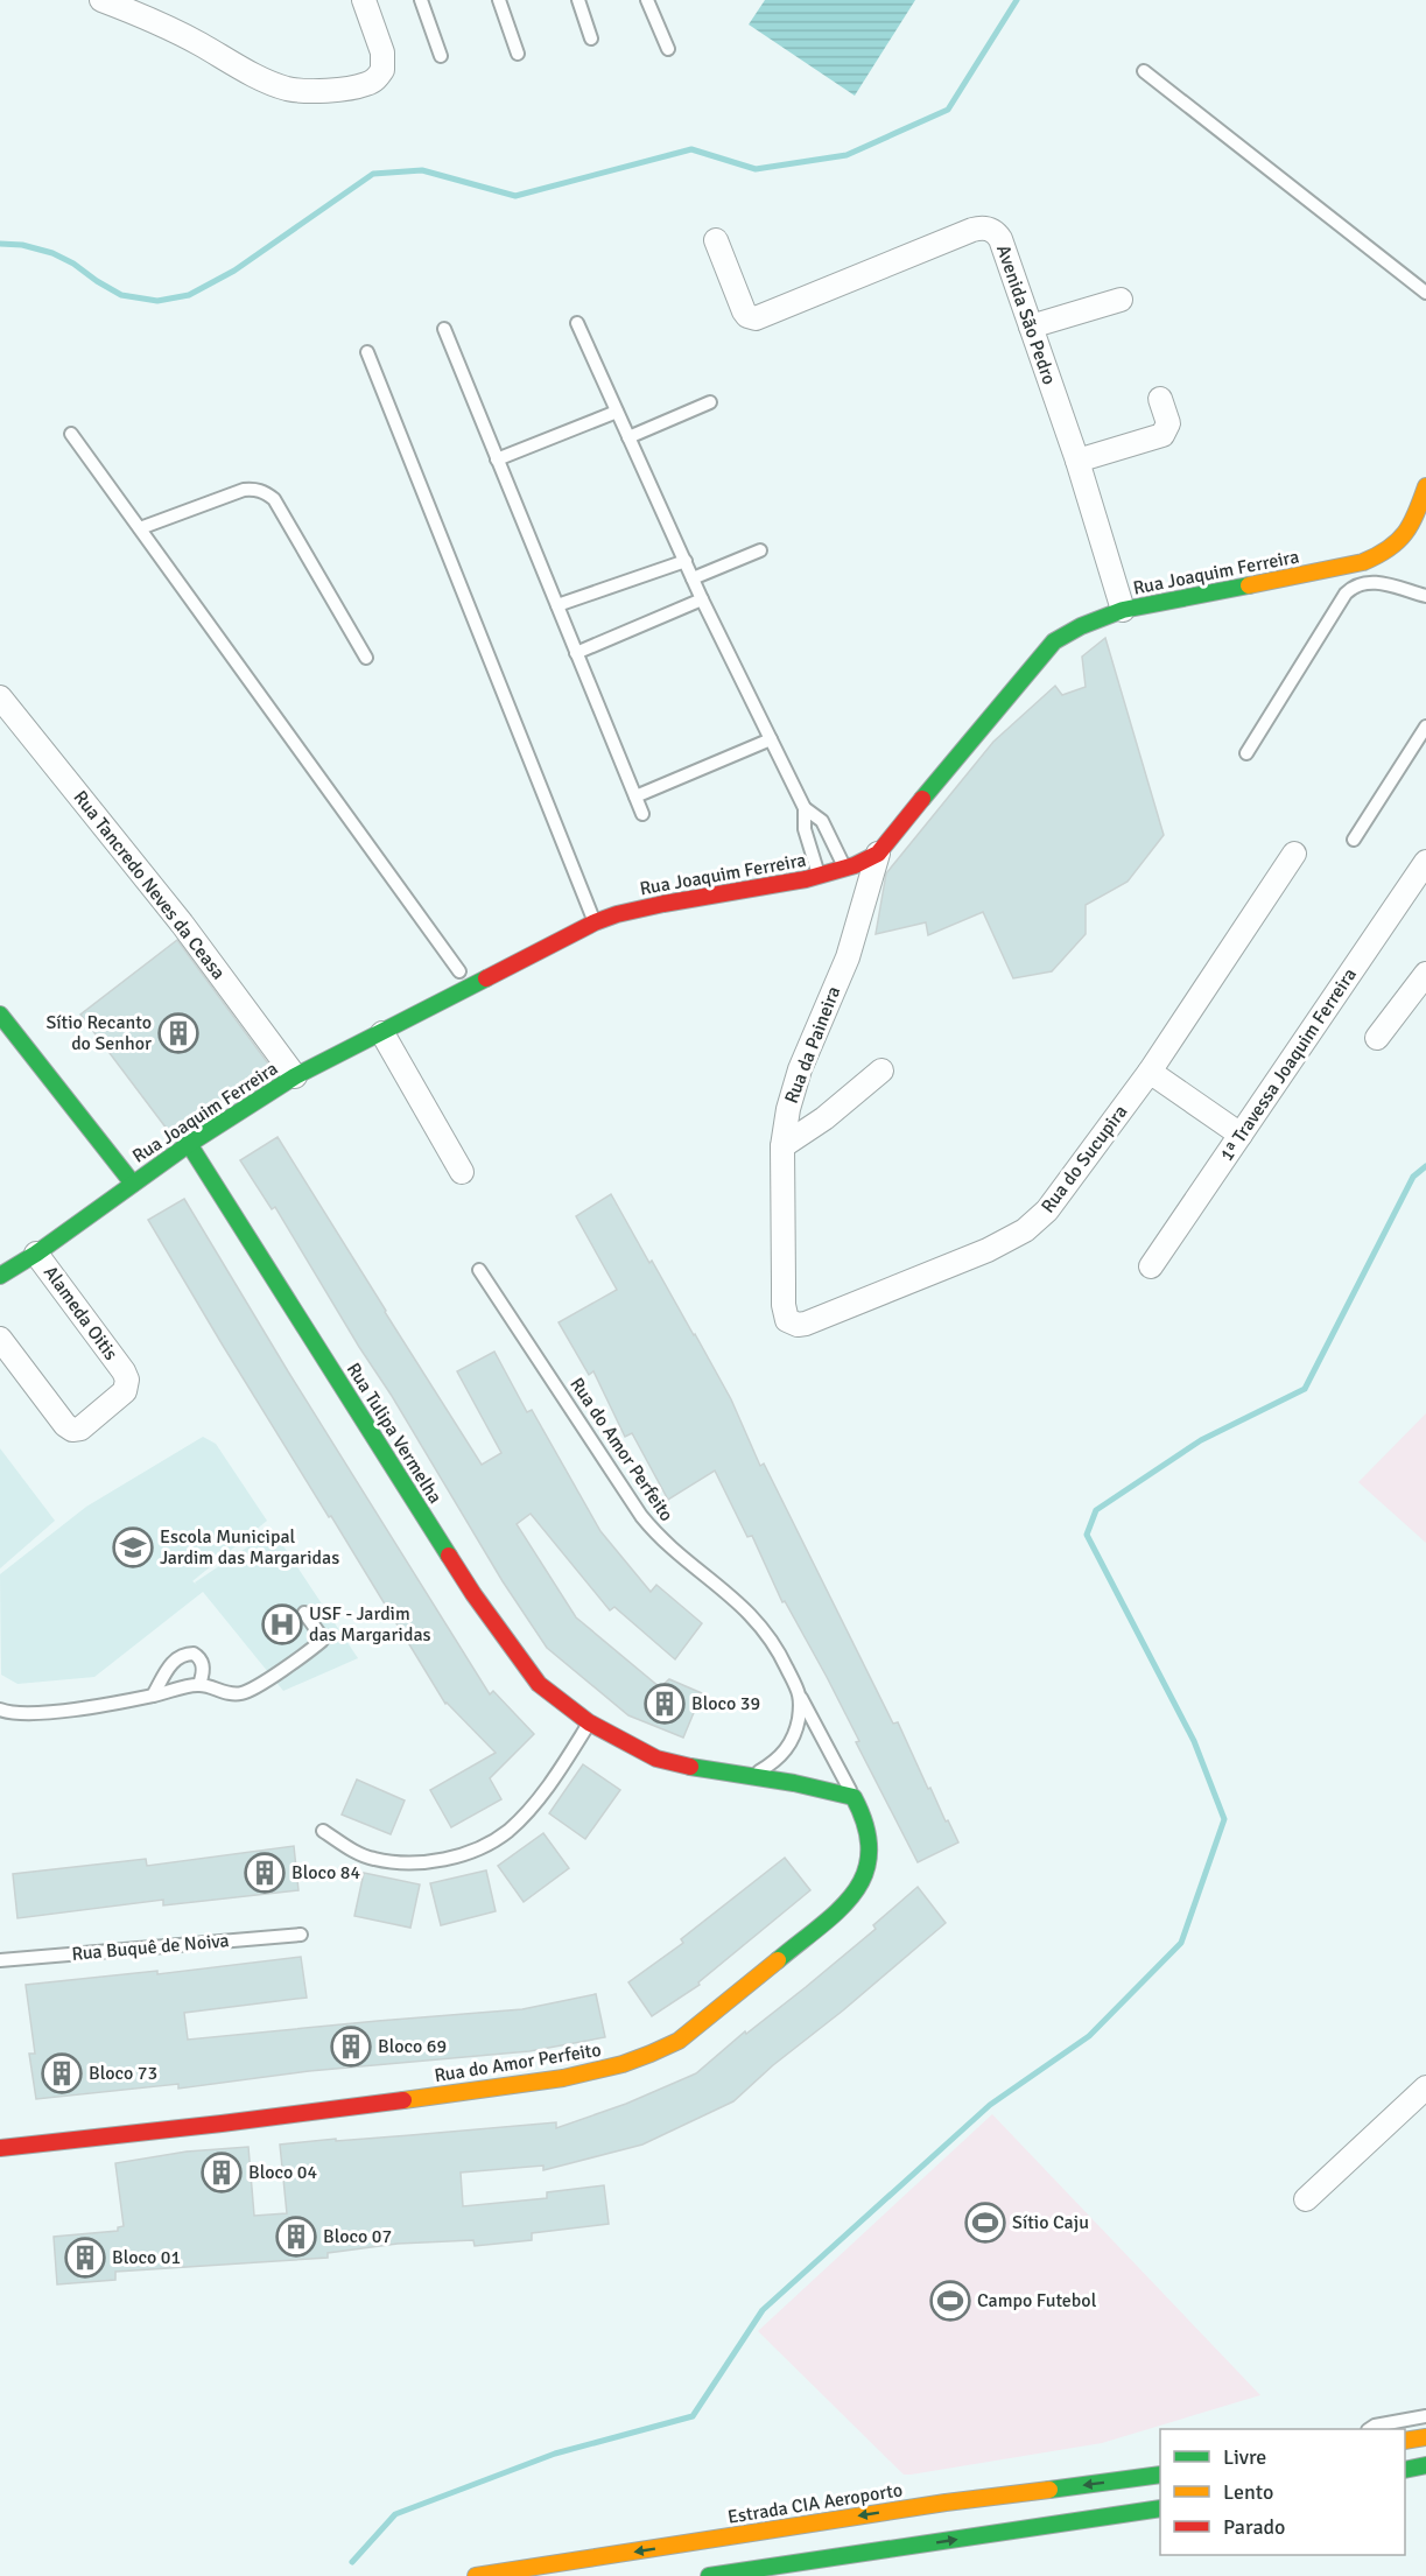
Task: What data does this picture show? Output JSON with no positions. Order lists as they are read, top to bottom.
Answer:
{
  "streets": {
    "main road": [
      "Rua Joaquim Ferreira",
      "Rua Tulipa Vermelha",
      "Rua do Amor Perfeito",
      "Estrada CIA Aeroporto"
    ],
    "street": [
      "Avenida São Pedro",
      "Rua Tancredo Neves da Ceasa",
      "Rua da Paineira",
      "1ª Travessa Joaquim Ferreira",
      "Rua do Sucupira",
      "Alameda Oitis"
    ],
    "lane": ["Rua Buquê de Noiva"]
  },
  "crossings": [
    ["Avenida São Pedro", "Rua Joaquim Ferreira"],
    ["Rua Joaquim Ferreira", "Rua Tancredo Neves da Ceasa"],
    ["Rua Joaquim Ferreira", "Rua da Paineira"],
    ["Rua Joaquim Ferreira", "Alameda Oitis"],
    ["Rua Joaquim Ferreira", "Rua Tulipa Vermelha"],
    ["Rua da Paineira", "Rua do Sucupira"],
    ["Rua Tulipa Vermelha", "Rua do Amor Perfeito"]
  ],
  "places": {
    "building": [
      "Sítio Recanto do Senhor",
      "Bloco 39",
      "Bloco 84",
      "Bloco 69",
      "Bloco 73",
      "Bloco 04",
      "Bloco 07",
      "Bloco 01"
    ],
    "school or university": ["Escola Municipal Jardim das Margaridas"],
    "hospital": ["USF - Jardim das Margaridas"],
    "sports": ["Sítio Caju", "Campo Futebol"]
  },
  "legend": ["Livre", "Lento", "Parado"]
}
